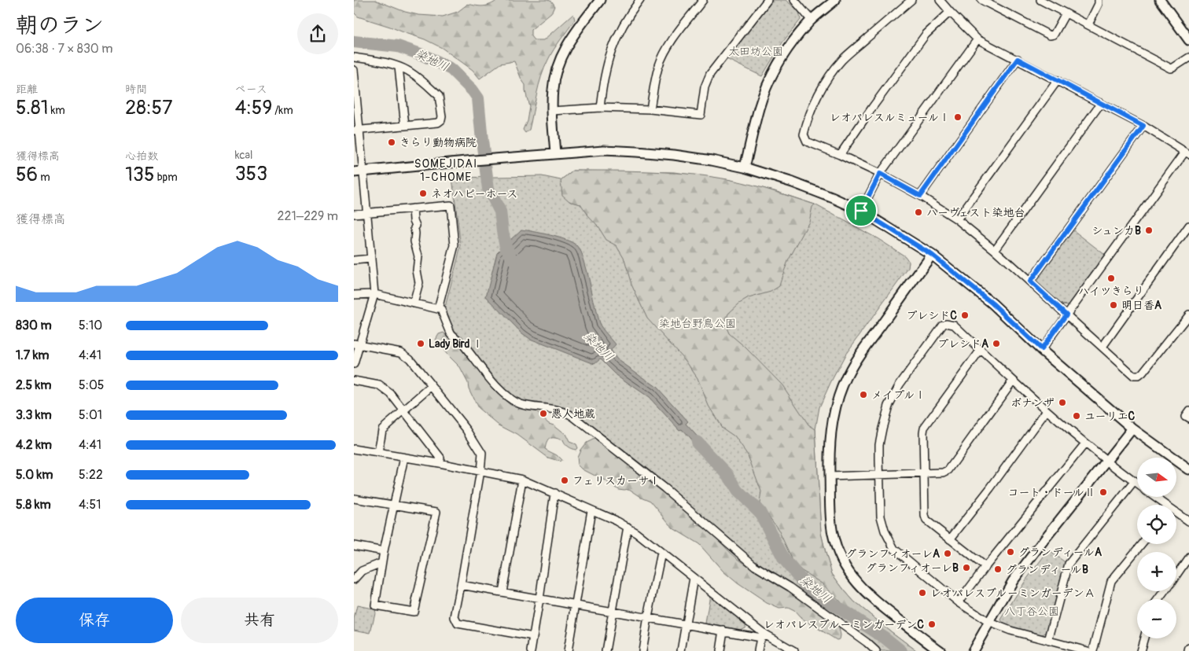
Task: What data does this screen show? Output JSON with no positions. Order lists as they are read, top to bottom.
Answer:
{
  "districts": ["SOMEJIDAI 1-CHOME"],
  "water": ["染地川"],
  "parks": ["太田坊公園", "染地台野鳥公園", "八丁谷公園"],
  "places": [
    "レオパレスルミュールⅠ",
    "きらり動物病院",
    "ネオハピーホース",
    "ハーヴェスト染地台",
    "シュンカB",
    "ハイツきらり",
    "明日香A",
    "プレシドC",
    "Lady Bird Ⅰ",
    "プレシドA",
    "メイプルⅠ",
    "ボナンザ",
    "悪人地蔵",
    "ユーリエC",
    "フェリスカーサⅠ",
    "コート・ドールⅡ",
    "グランディールA",
    "グランフィオーレA",
    "グランフィオーレB",
    "グランディールB",
    "レオパレスブルーミンガーデンＡ",
    "レオパレスブルーミンガーデンC"
  ],
  "north": "right",
  "page": {
    "heading": ["朝のラン", "06:38 · 7 × 830 m"],
    "stats": [
      ["距離", "5.81 km"],
      ["時間", "28:57"],
      ["ペース", "4:59 /km"],
      ["獲得標高", "56 m"],
      ["心拍数", "135 bpm"],
      ["kcal", "353"]
    ],
    "chart": ["獲得標高", "221–229 m"],
    "list": [
      {
        "name": "830 m",
        "note": "5:10"
      },
      {
        "name": "1.7 km",
        "note": "4:41"
      },
      {
        "name": "2.5 km",
        "note": "5:05"
      },
      {
        "name": "3.3 km",
        "note": "5:01"
      },
      {
        "name": "4.2 km",
        "note": "4:41"
      },
      {
        "name": "5.0 km",
        "note": "5:22"
      },
      {
        "name": "5.8 km",
        "note": "4:51"
      }
    ],
    "map_buttons": ["+", "−"],
    "buttons": ["保存", "共有"]
  }
}
